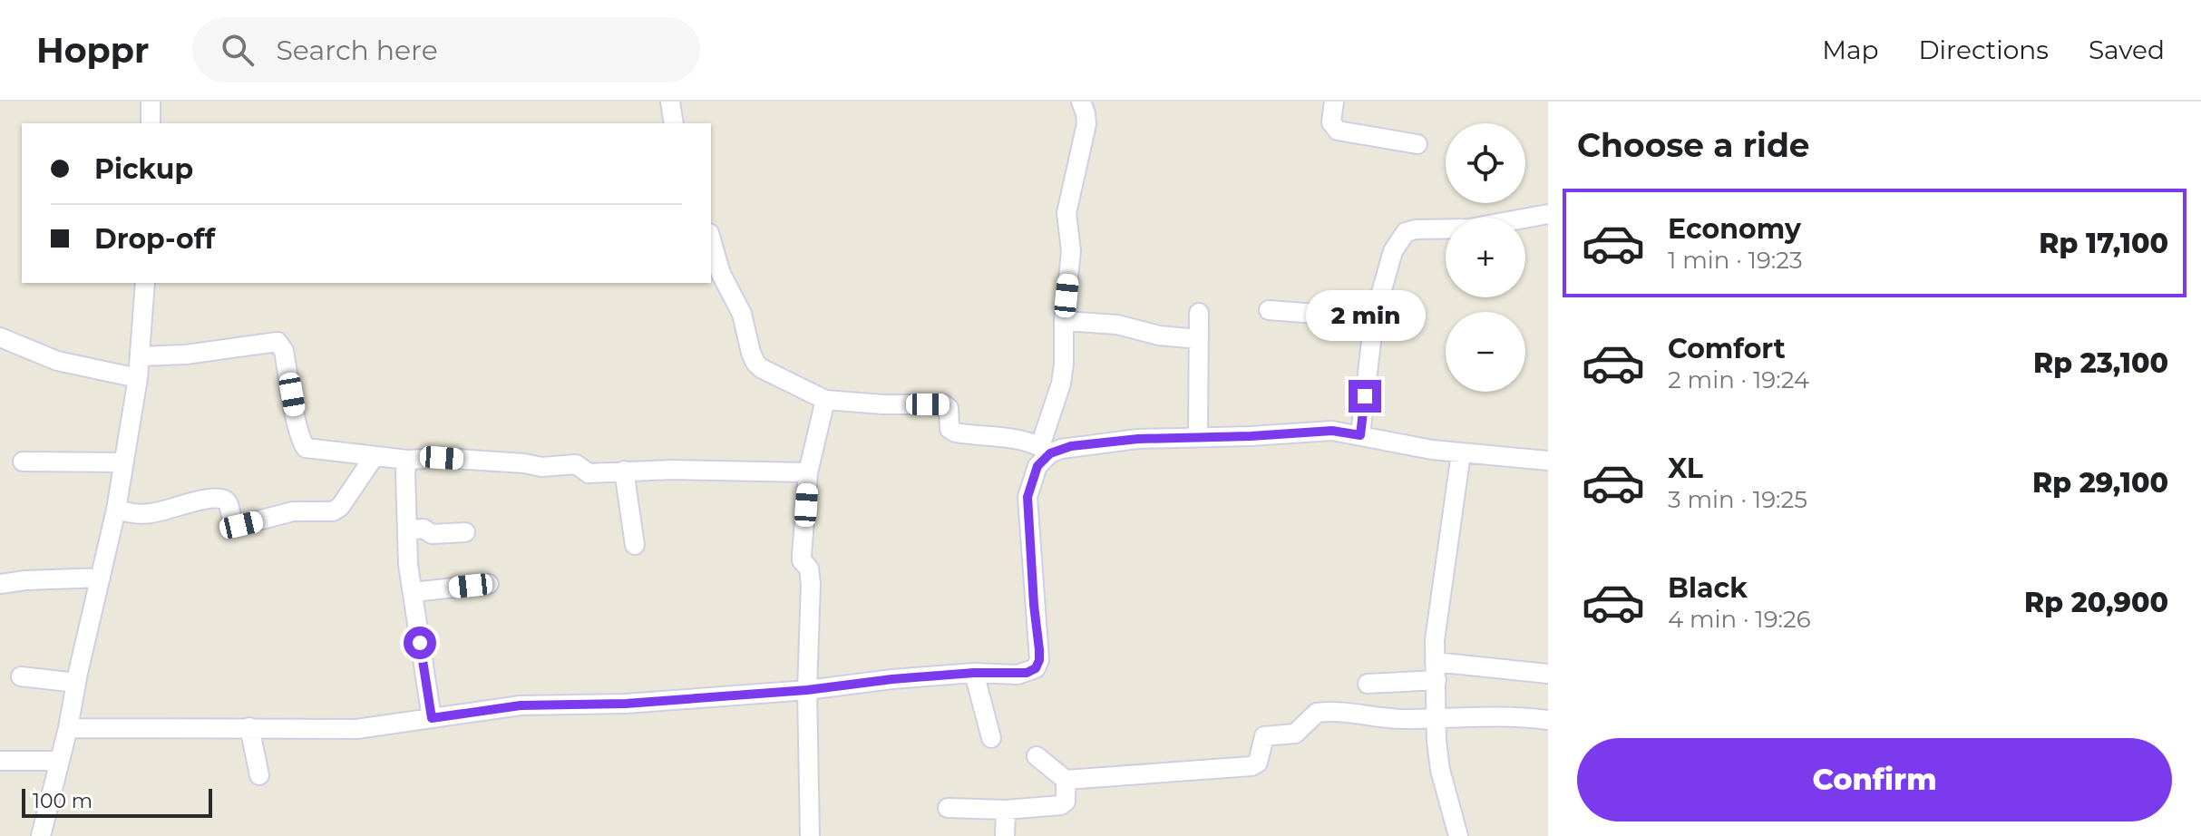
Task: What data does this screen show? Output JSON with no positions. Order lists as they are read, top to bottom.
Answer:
{
  "scale_bar": "100 m",
  "page": {
    "header": "Hoppr",
    "search": "Search here",
    "nav": ["Map", "Directions", "Saved"],
    "heading": "Choose a ride",
    "map_buttons": ["+", "−"],
    "banner": ["Pickup", "Drop-off"],
    "list": [
      {
        "name": "Economy",
        "note": "1 min · 19:23",
        "value": "Rp 17,100"
      },
      {
        "name": "Comfort",
        "note": "2 min · 19:24",
        "value": "Rp 23,100"
      },
      {
        "name": "XL",
        "note": "3 min · 19:25",
        "value": "Rp 29,100"
      },
      {
        "name": "Black",
        "note": "4 min · 19:26",
        "value": "Rp 20,900"
      }
    ],
    "bubble": "2 min",
    "buttons": "Confirm",
    "scale": "100 m"
  }
}
